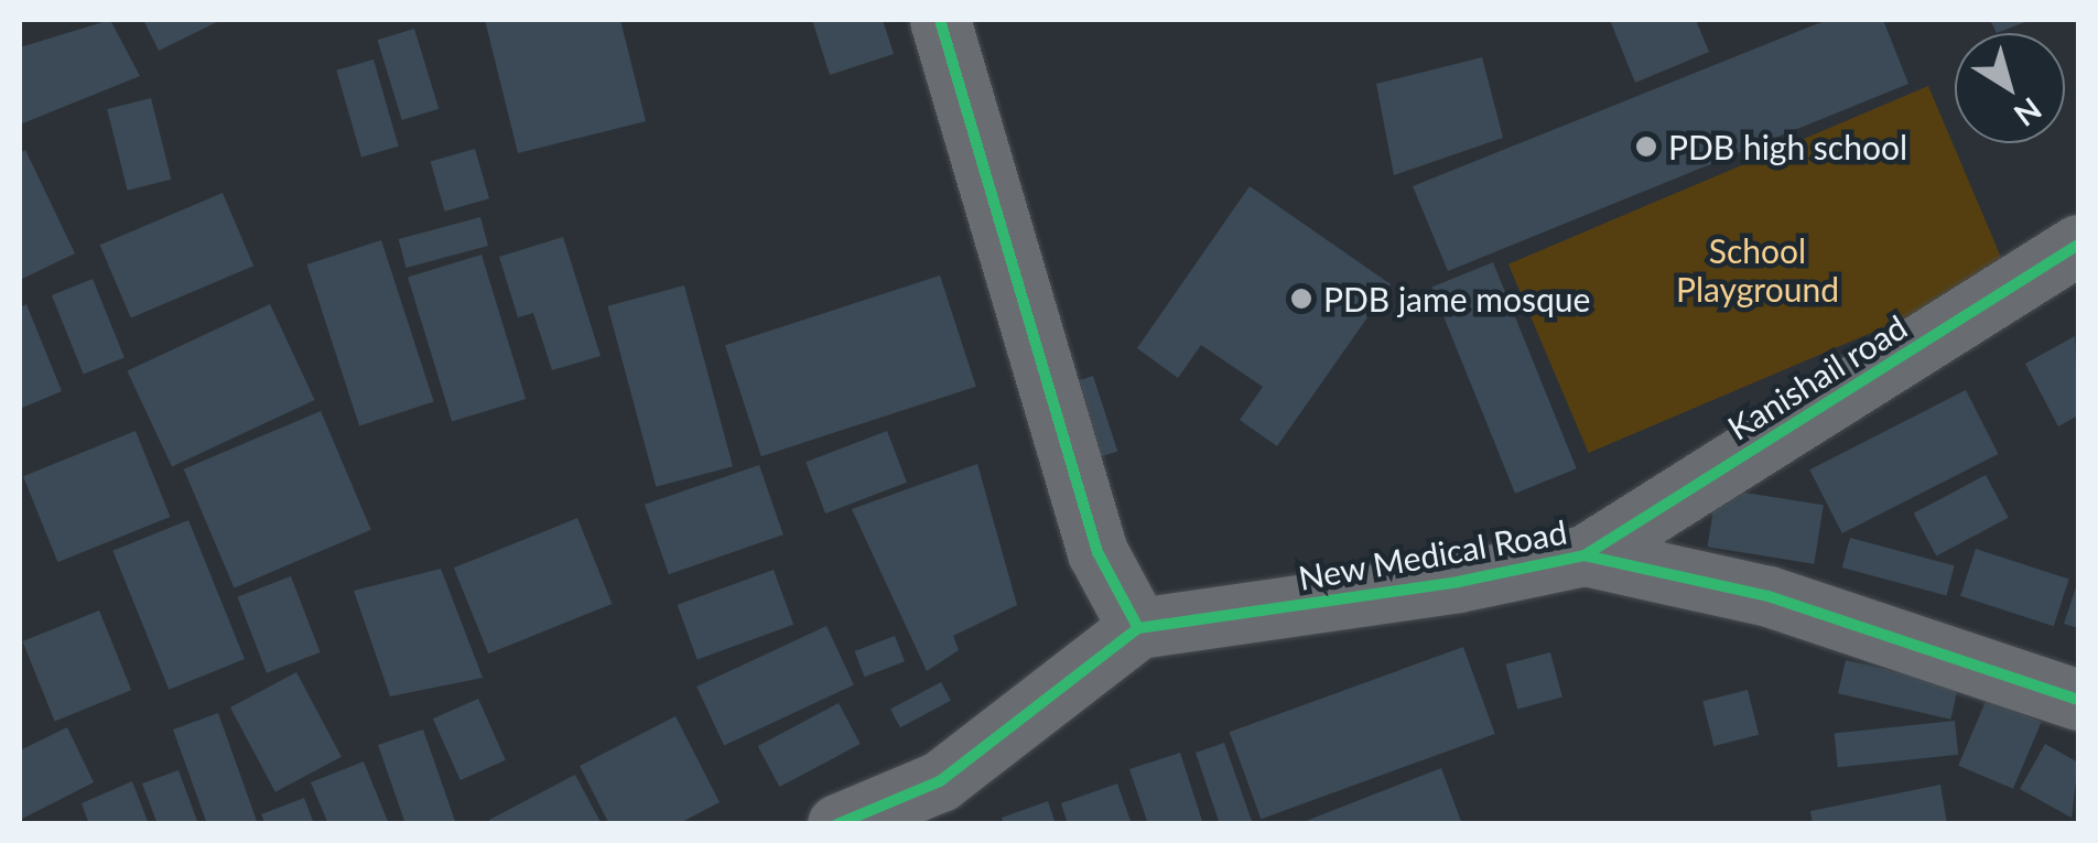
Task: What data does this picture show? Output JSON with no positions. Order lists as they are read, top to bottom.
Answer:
{
  "streets": {
    "street": ["Kanishail road", "New Medical Road"]
  },
  "crossings": [
    ["Kanishail road", "New Medical Road"]
  ],
  "parks": ["School Playground"],
  "places": ["PDB high school", "PDB jame mosque"],
  "north": "bottom right"
}
